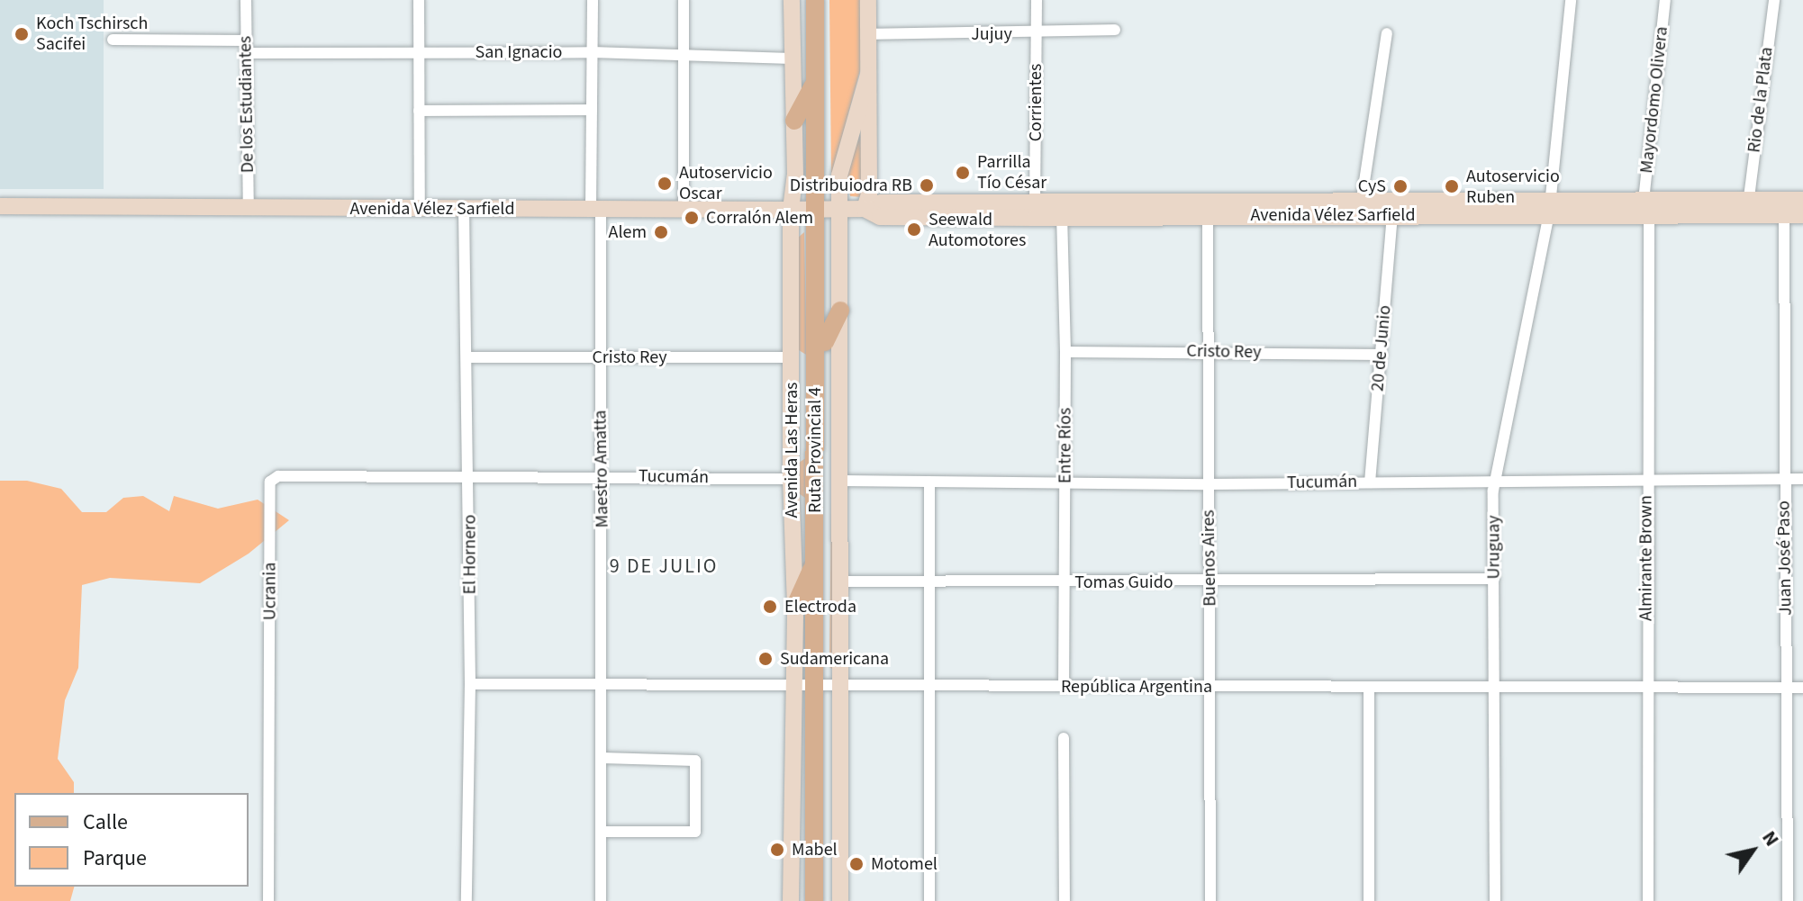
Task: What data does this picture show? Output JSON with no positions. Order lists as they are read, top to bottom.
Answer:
{
  "streets": {
    "main road": ["Avenida Vélez Sarfield", "Avenida Las Heras", "Ruta Provincial 4"],
    "street": [
      "Jujuy",
      "San Ignacio",
      "Mayordomo Olivera",
      "Rio de la Plata",
      "Corrientes",
      "De los Estudiantes",
      "20 de Junio",
      "Cristo Rey",
      "Entre Ríos",
      "Maestro Amatta",
      "Tucumán",
      "Uruguay",
      "El Hornero",
      "Buenos Aires",
      "Almirante Brown",
      "Juan José Paso",
      "Tomas Guido",
      "Ucrania",
      "República Argentina"
    ]
  },
  "crossings": [
    ["Jujuy", "Corrientes"],
    ["San Ignacio", "De los Estudiantes"],
    ["San Ignacio", "Avenida Las Heras"],
    ["Mayordomo Olivera", "Avenida Vélez Sarfield"],
    ["Mayordomo Olivera", "Almirante Brown"],
    ["Rio de la Plata", "Avenida Vélez Sarfield"],
    ["Corrientes", "Avenida Vélez Sarfield"],
    ["De los Estudiantes", "Avenida Vélez Sarfield"],
    ["Avenida Vélez Sarfield", "20 de Junio"],
    ["Avenida Vélez Sarfield", "Entre Ríos"],
    ["Avenida Vélez Sarfield", "Avenida Las Heras"],
    ["Avenida Vélez Sarfield", "Ruta Provincial 4"],
    ["Avenida Vélez Sarfield", "Maestro Amatta"],
    ["Avenida Vélez Sarfield", "Uruguay"],
    ["Avenida Vélez Sarfield", "El Hornero"],
    ["Avenida Vélez Sarfield", "Buenos Aires"],
    ["Avenida Vélez Sarfield", "Almirante Brown"],
    ["Avenida Vélez Sarfield", "Juan José Paso"],
    ["20 de Junio", "Cristo Rey"],
    ["20 de Junio", "Tucumán"],
    ["Cristo Rey", "Entre Ríos"],
    ["Cristo Rey", "Avenida Las Heras"],
    ["Cristo Rey", "Maestro Amatta"],
    ["Cristo Rey", "El Hornero"],
    ["Cristo Rey", "Buenos Aires"],
    ["Entre Ríos", "Tucumán"],
    ["Entre Ríos", "Tomas Guido"],
    ["Entre Ríos", "República Argentina"],
    ["Avenida Las Heras", "Tucumán"],
    ["Avenida Las Heras", "República Argentina"],
    ["Ruta Provincial 4", "República Argentina"],
    ["Maestro Amatta", "Tucumán"],
    ["Maestro Amatta", "República Argentina"],
    ["Tucumán", "Uruguay"],
    ["Tucumán", "El Hornero"],
    ["Tucumán", "Buenos Aires"],
    ["Tucumán", "Almirante Brown"],
    ["Tucumán", "Juan José Paso"],
    ["Tucumán", "Ucrania"],
    ["Uruguay", "Tomas Guido"],
    ["Uruguay", "República Argentina"],
    ["El Hornero", "Ucrania"],
    ["El Hornero", "República Argentina"],
    ["Buenos Aires", "Tomas Guido"],
    ["Buenos Aires", "República Argentina"],
    ["Almirante Brown", "República Argentina"],
    ["Juan José Paso", "República Argentina"]
  ],
  "districts": ["9 DE JULIO"],
  "places": [
    "Koch Tschirsch Sacifei",
    "Parrilla Tío César",
    "Autoservicio Oscar",
    "Distribuiodra RB",
    "CyS",
    "Autoservicio Ruben",
    "Corralón Alem",
    "Seewald Automotores",
    "Alem",
    "Electroda",
    "Sudamericana",
    "Mabel",
    "Motomel"
  ],
  "legend": ["Calle", "Parque"],
  "north": "top right"
}
